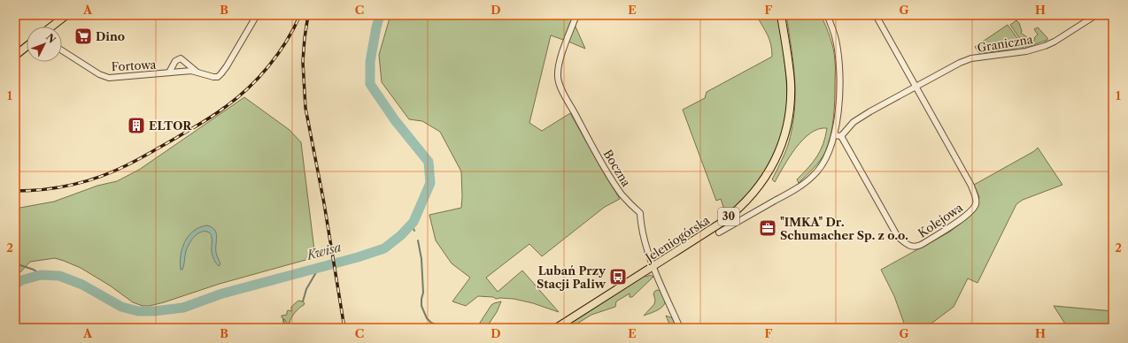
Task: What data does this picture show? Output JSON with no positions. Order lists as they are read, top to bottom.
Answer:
{
  "streets": {
    "main road": ["30", "Jeleniogórska"],
    "street": [
      "Graniczna",
      "Fortowa",
      "Boczna",
      "Kolejowa"
    ]
  },
  "crossings": [
    ["Graniczna", "Kolejowa"],
    ["Boczna", "Jeleniogórska"]
  ],
  "water": ["Kwisa"],
  "places": {
    "supermarket": ["Dino"],
    "building": ["ELTOR"],
    "office": ["\"IMKA\" Dr. Schumacher Sp. z o.o."],
    "bus stop": ["Lubań Przy Stacji Paliw"]
  },
  "north": "top right",
  "grid": {
    "columns": [
      "A",
      "B",
      "C",
      "D",
      "E",
      "F",
      "G",
      "H"
    ],
    "rows": ["1", "2"]
  }
}
